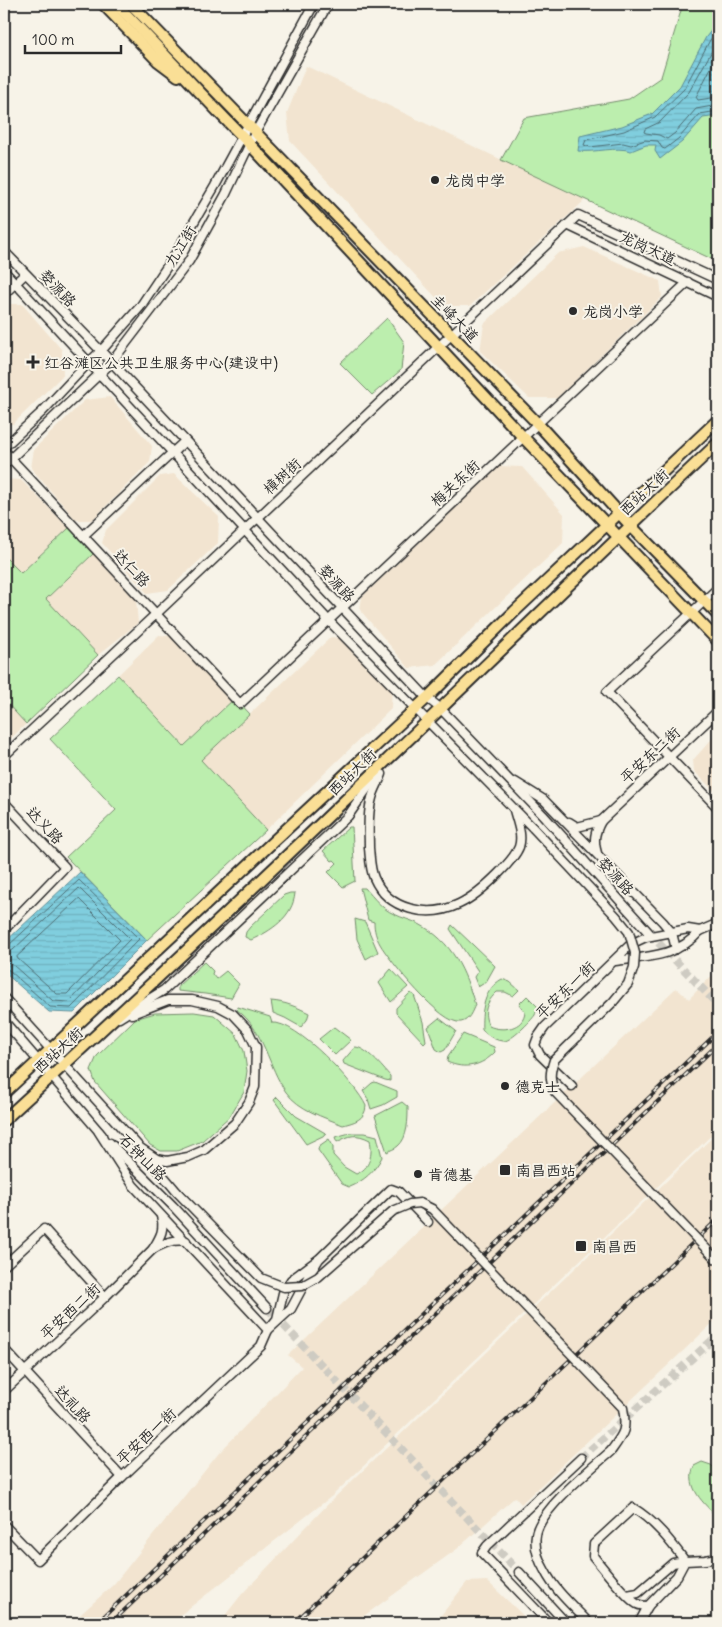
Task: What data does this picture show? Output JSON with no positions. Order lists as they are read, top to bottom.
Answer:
{
  "streets": {
    "main road": ["圭峰大道", "西站大街"],
    "street": [
      "九江街",
      "龙岗大道",
      "婺源路",
      "樟树街",
      "梅关东街",
      "达仁路",
      "平安东二街",
      "达义路",
      "平安东一街",
      "石钟山路",
      "平安西二街",
      "达礼路",
      "平安西一街"
    ]
  },
  "crossings": [
    ["九江街", "婺源路"],
    ["九江街", "圭峰大道"],
    ["九江街", "达仁路"],
    ["龙岗大道", "樟树街"],
    ["龙岗大道", "梅关东街"],
    ["婺源路", "樟树街"],
    ["婺源路", "梅关东街"],
    ["婺源路", "西站大街"],
    ["圭峰大道", "樟树街"],
    ["圭峰大道", "梅关东街"],
    ["圭峰大道", "西站大街"],
    ["樟树街", "达仁路"],
    ["梅关东街", "达仁路"],
    ["西站大街", "石钟山路"],
    ["平安西二街", "达礼路"],
    ["达礼路", "平安西一街"]
  ],
  "places": {
    "other": [
      "龙岗中学",
      "龙岗小学",
      "德克士",
      "肯德基"
    ],
    "health": ["红谷滩区公共卫生服务中心(建设中)"],
    "transit": ["南昌西站", "南昌西"]
  },
  "scale_bar": "100 m"
}
